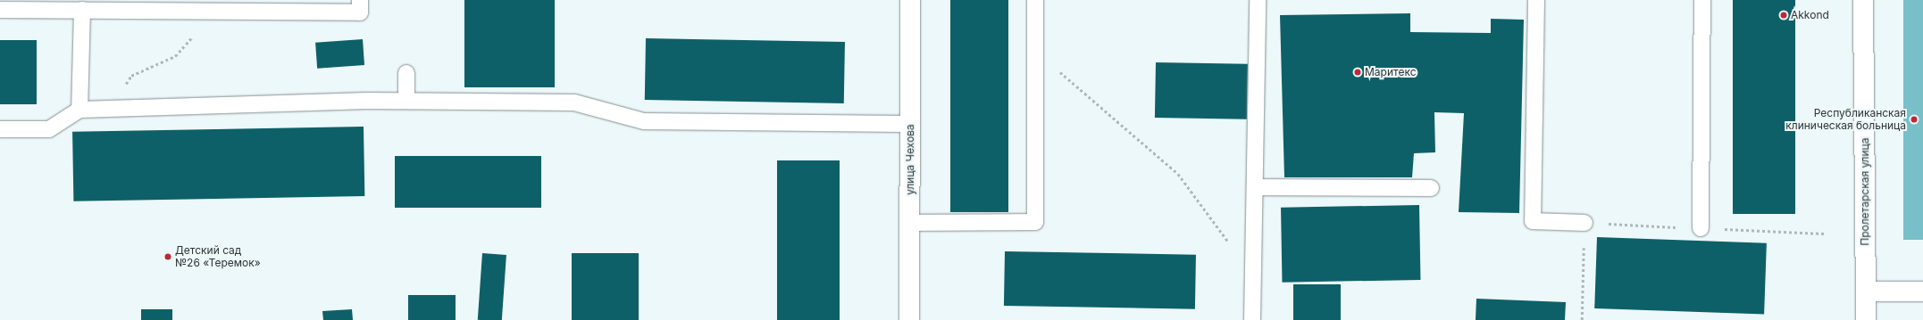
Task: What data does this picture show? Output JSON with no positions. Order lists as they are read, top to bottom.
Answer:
{
  "streets": {
    "street": ["улица Чехова", "Пролетарская улица"]
  },
  "places": [
    "Akkond",
    "Маритекс",
    "Республиканская клиническая больница",
    "Детский сад №26 «Теремок»"
  ]
}
